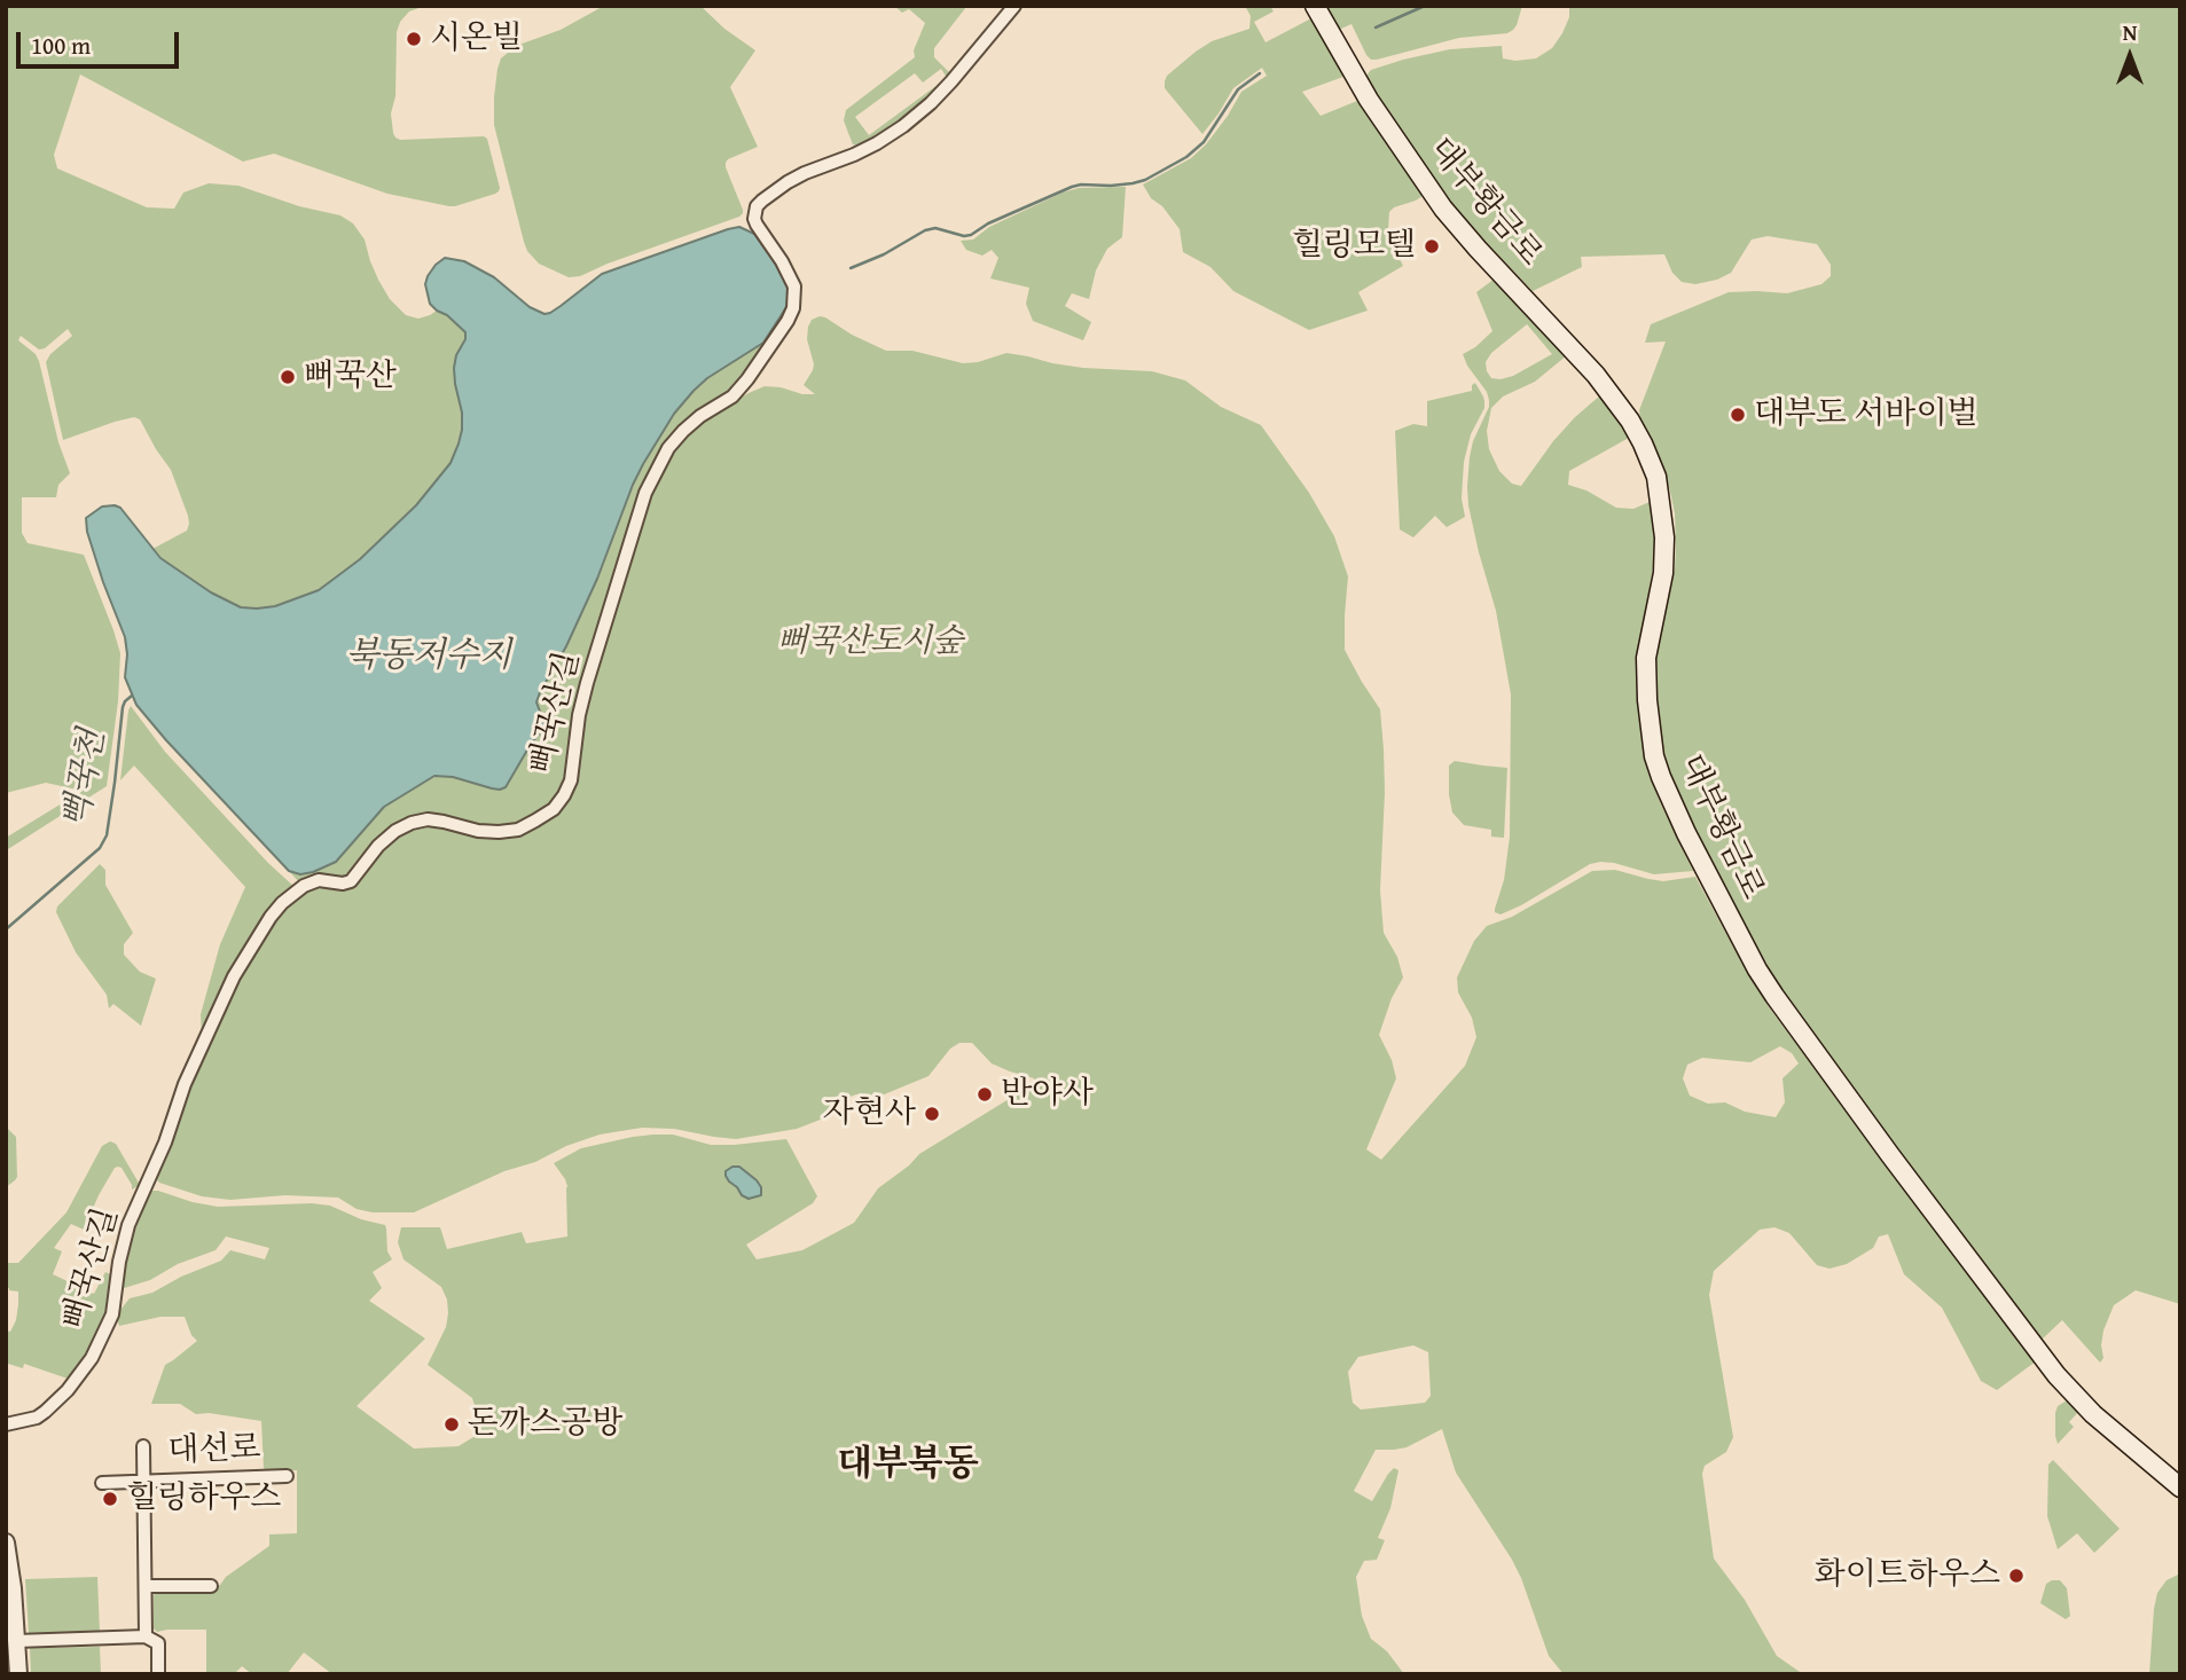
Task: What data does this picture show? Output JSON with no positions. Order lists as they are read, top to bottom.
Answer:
{
  "streets": {
    "main road": ["대부황금로"],
    "street": ["뻐꾹산길", "대선로"]
  },
  "districts": ["대부북동"],
  "water": ["북동저수지", "뻑꾹천"],
  "parks": ["뻐꾹산도시숲"],
  "places": [
    "시온빌",
    "힐링모텔",
    "뻐꾹산",
    "대부도 서바이벌",
    "반야사",
    "자현사",
    "돈까스공방",
    "힐링하우스",
    "화이트하우스"
  ],
  "scale_bar": "100 m",
  "north": "top"
}
